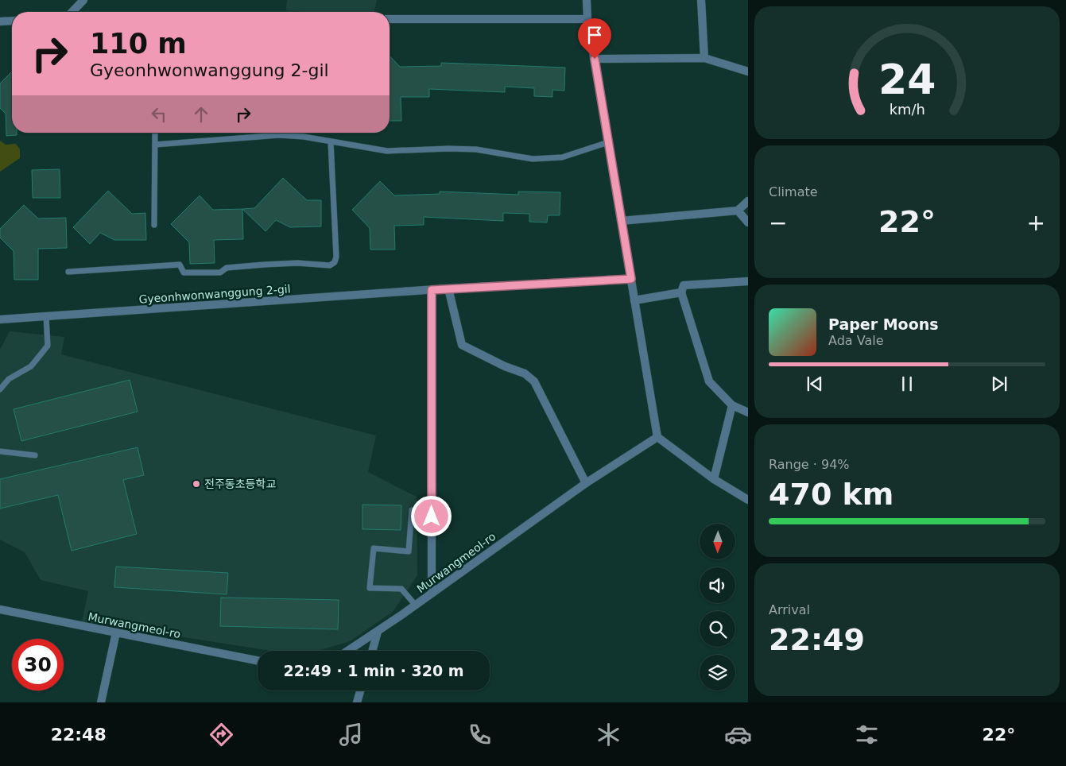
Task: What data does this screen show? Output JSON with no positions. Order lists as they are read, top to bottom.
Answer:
{
  "streets": {
    "street": ["Gyeonhwonwanggung 2-gil", "Murwangmeol-ro"]
  },
  "places": ["전주동초등학교"],
  "north": "bottom",
  "page": {
    "turn": ["110 m", "Gyeonhwonwanggung 2-gil"],
    "tile": [
      "Climate",
      ["Range · 94%", "470 km"],
      ["Arrival", "22:49"]
    ],
    "heat": ["−", "22°", "+"],
    "song": ["Paper Moons", "Ada Vale"],
    "limit": "30",
    "trip": "22:49 · 1 min · 320 m",
    "tabs": ["22:48", "22°"],
    "gauge": ["24", "km/h"]
  }
}
